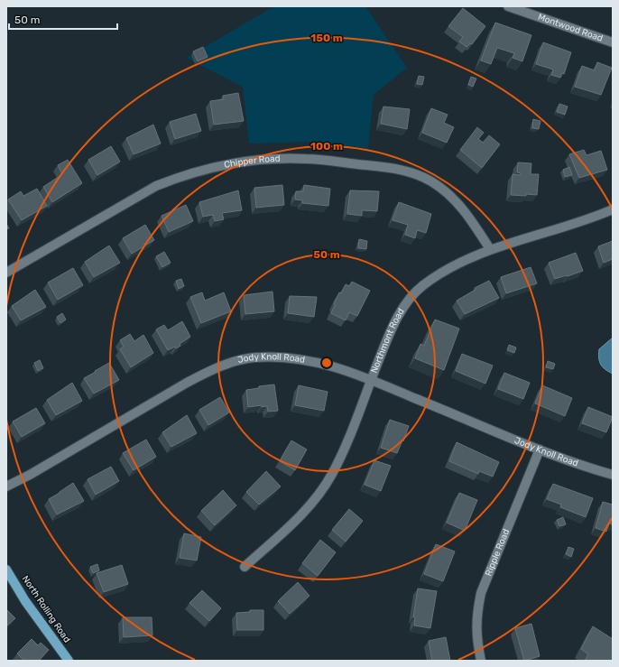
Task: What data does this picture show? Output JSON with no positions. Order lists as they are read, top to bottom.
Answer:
{
  "streets": {
    "main road": ["North Rolling Road"],
    "street": [
      "Montwood Road",
      "Chipper Road",
      "Northmont Road",
      "Jody Knoll Road",
      "Ripple Road"
    ]
  },
  "crossings": [
    ["Chipper Road", "Northmont Road"],
    ["Northmont Road", "Jody Knoll Road"],
    ["Jody Knoll Road", "Ripple Road"]
  ],
  "scale_bar": "50 m",
  "rings": ["150 m", "100 m", "50 m"]
}
